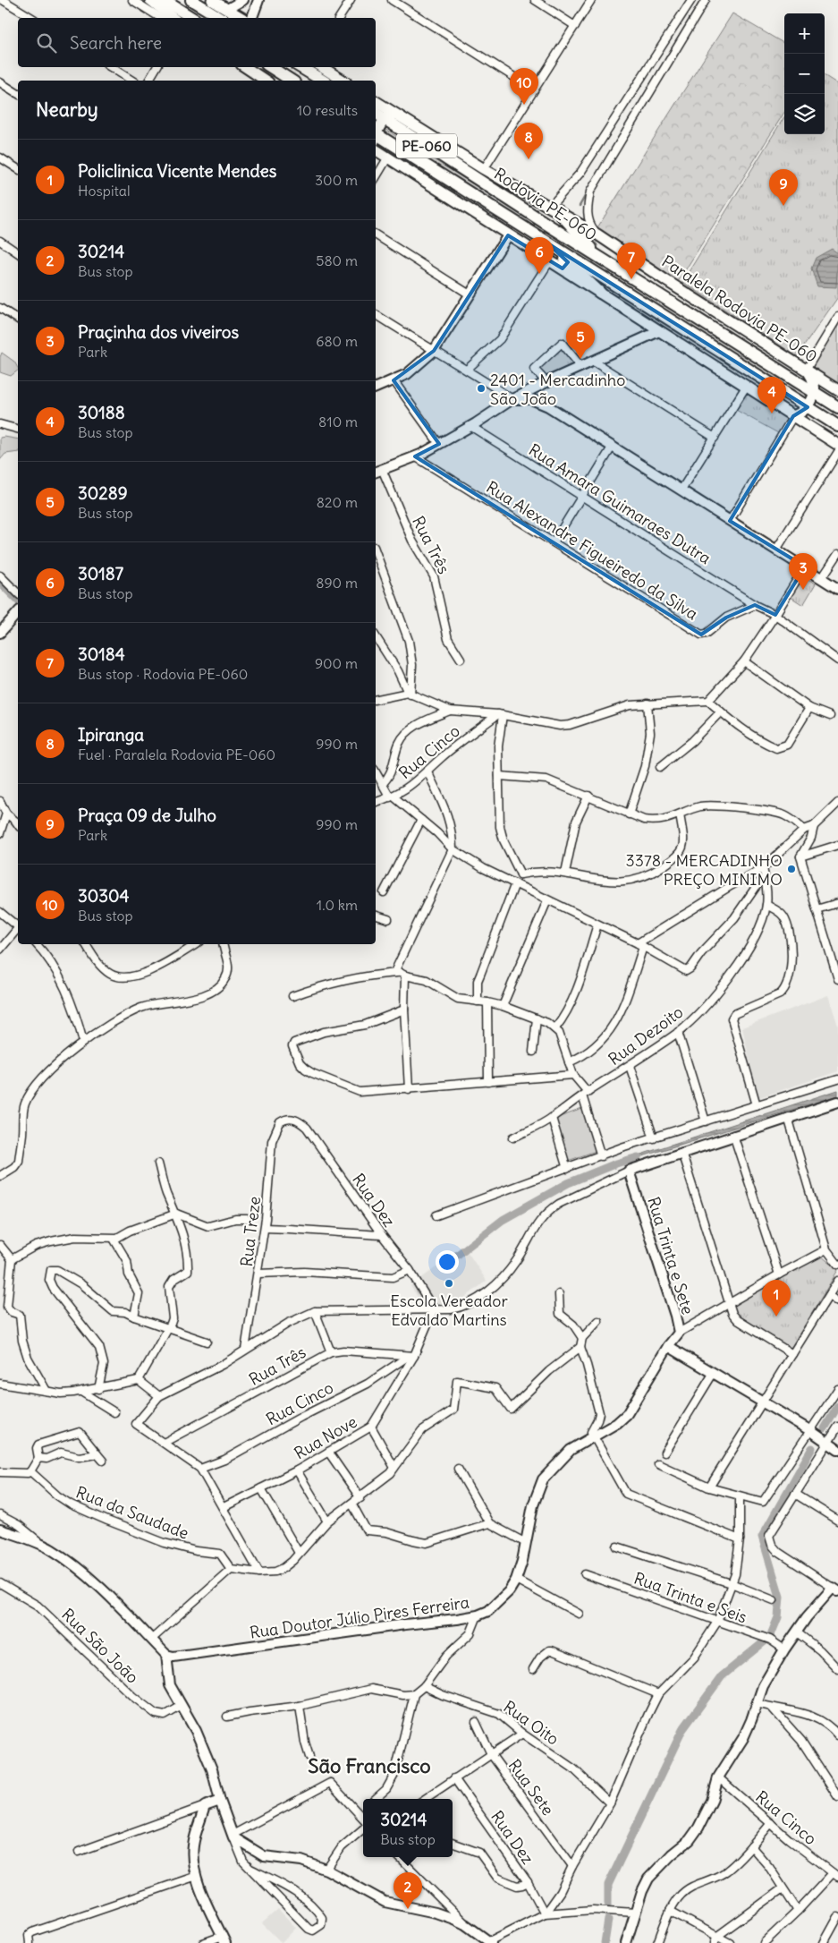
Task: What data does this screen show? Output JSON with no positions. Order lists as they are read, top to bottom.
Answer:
{
  "streets": {
    "highway": ["PE-060", "Rodovia PE-060"],
    "main road": ["Paralela Rodovia PE-060"],
    "street": [
      "Rua Amara Guimaraes Dutra",
      "Rua Três",
      "Rua Alexandre Figueiredo da Silva",
      "Rua Cinco",
      "Rua Dezoito",
      "Rua Dez",
      "Rua Treze",
      "Rua Trinta e Sete",
      "Rua Nove",
      "Rua da Saudade",
      "Rua Trinta e Seis",
      "Rua Doutor Júlio Pires Ferreira",
      "Rua São João",
      "Rua Oito",
      "Rua Sete"
    ]
  },
  "crossings": [
    ["Rua Amara Guimaraes Dutra", "Rua Alexandre Figueiredo da Silva"],
    ["Rua Três", "Rua Cinco"],
    ["Rua Três", "Rua Nove"],
    ["Rua Cinco", "Rua Nove"],
    ["Rua Dez", "Rua Treze"],
    ["Rua Dez", "Rua Nove"],
    ["Rua Trinta e Sete", "Rua Doutor Júlio Pires Ferreira"]
  ],
  "districts": ["São Francisco"],
  "places": ["2401 - Mercadinho São João", "3378 - MERCADINHO PREÇO MINIMO", "Escola Vereador Edvaldo Martins"],
  "page": {
    "map_buttons": ["+", "−"],
    "search": "Search here",
    "pins": [
      "10",
      "8",
      "9",
      "6",
      "7",
      "5",
      "4",
      "3",
      "1",
      "2"
    ],
    "heading": ["Nearby", "10 results"],
    "list": [
      {
        "mark": "1",
        "name": "Policlinica Vicente Mendes",
        "note": "Hospital",
        "value": "300 m"
      },
      {
        "mark": "2",
        "name": "30214",
        "note": "Bus stop",
        "value": "580 m"
      },
      {
        "mark": "3",
        "name": "Praçinha dos viveiros",
        "note": "Park",
        "value": "680 m"
      },
      {
        "mark": "4",
        "name": "30188",
        "note": "Bus stop",
        "value": "810 m"
      },
      {
        "mark": "5",
        "name": "30289",
        "note": "Bus stop",
        "value": "820 m"
      },
      {
        "mark": "6",
        "name": "30187",
        "note": "Bus stop",
        "value": "890 m"
      },
      {
        "mark": "7",
        "name": "30184",
        "note": "Bus stop · Rodovia PE-060",
        "value": "900 m"
      },
      {
        "mark": "8",
        "name": "Ipiranga",
        "note": "Fuel · Paralela Rodovia PE-060",
        "value": "990 m"
      },
      {
        "mark": "9",
        "name": "Praça 09 de Julho",
        "note": "Park",
        "value": "990 m"
      },
      {
        "mark": "10",
        "name": "30304",
        "note": "Bus stop",
        "value": "1.0 km"
      }
    ],
    "popup": ["30214", "Bus stop"]
  }
}
